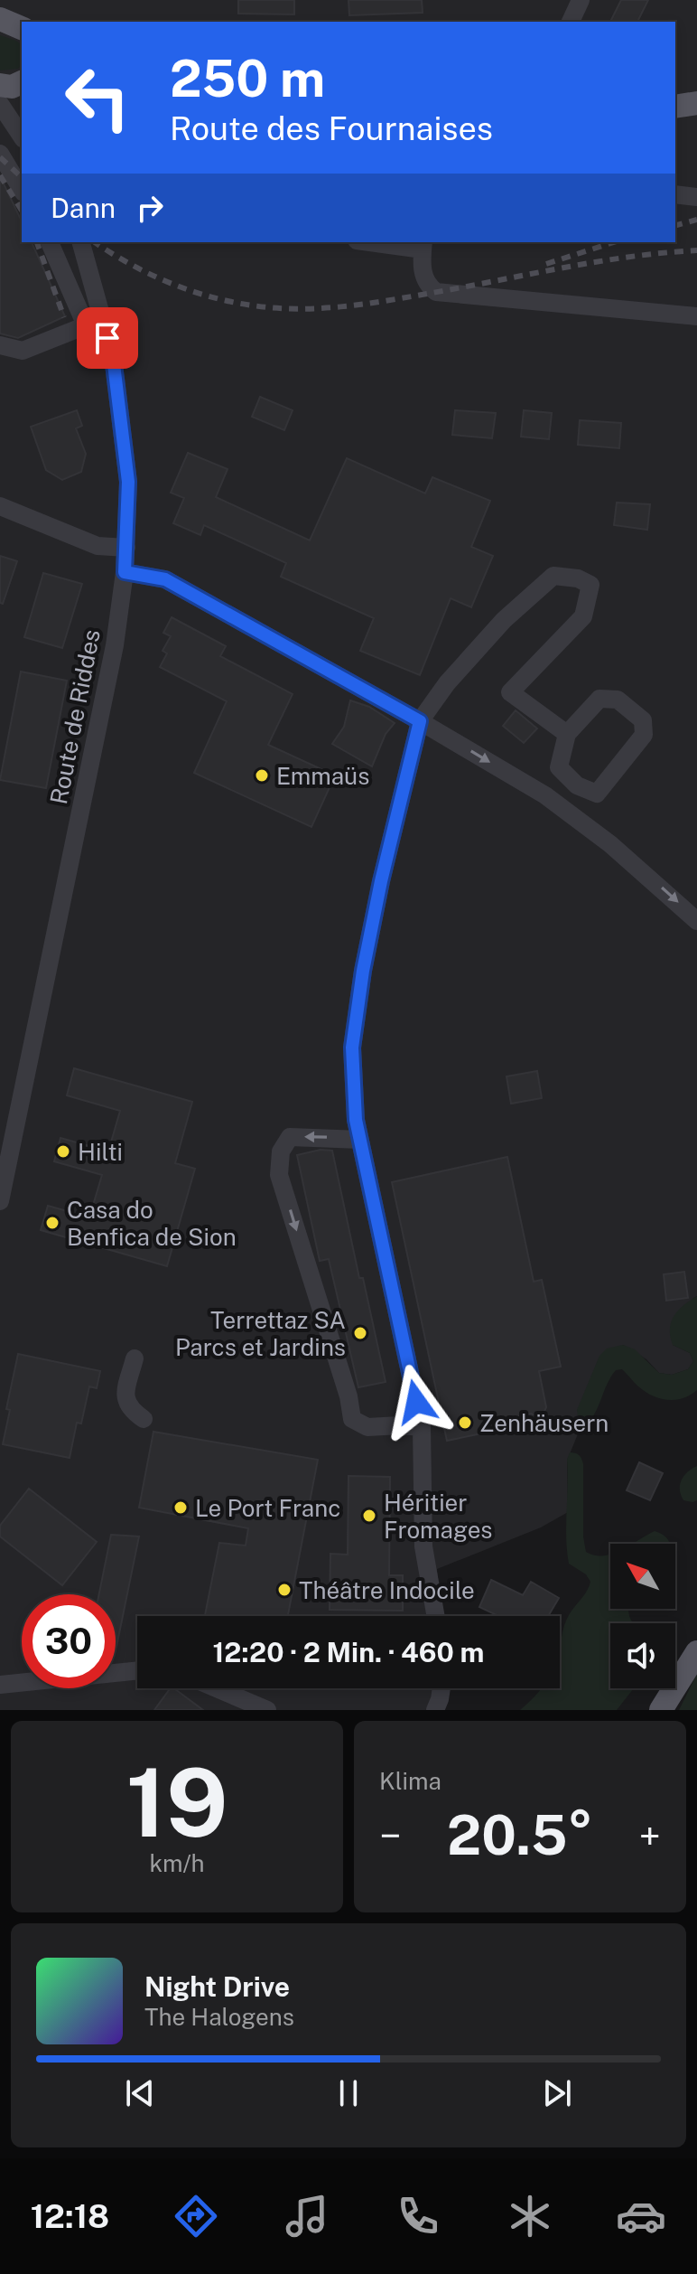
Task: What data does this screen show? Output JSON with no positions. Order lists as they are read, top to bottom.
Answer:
{
  "streets": {
    "street": ["Route de Riddes"]
  },
  "places": [
    "Emmaüs",
    "Hilti",
    "Casa do Benfica de Sion",
    "Terrettaz SA Parcs et Jardins",
    "Zenhäusern",
    "Le Port Franc",
    "Héritier Fromages",
    "Théâtre Indocile"
  ],
  "north": "top left",
  "page": {
    "turn": ["250 m", "Route des Fournaises"],
    "then": "Dann",
    "limit": "30",
    "trip": "12:20 · 2 Min. · 460 m",
    "tile": [
      ["19", "km/h"],
      "Klima"
    ],
    "heat": ["−", "20.5°", "+"],
    "song": ["Night Drive", "The Halogens"],
    "tabs": "12:18"
  }
}
